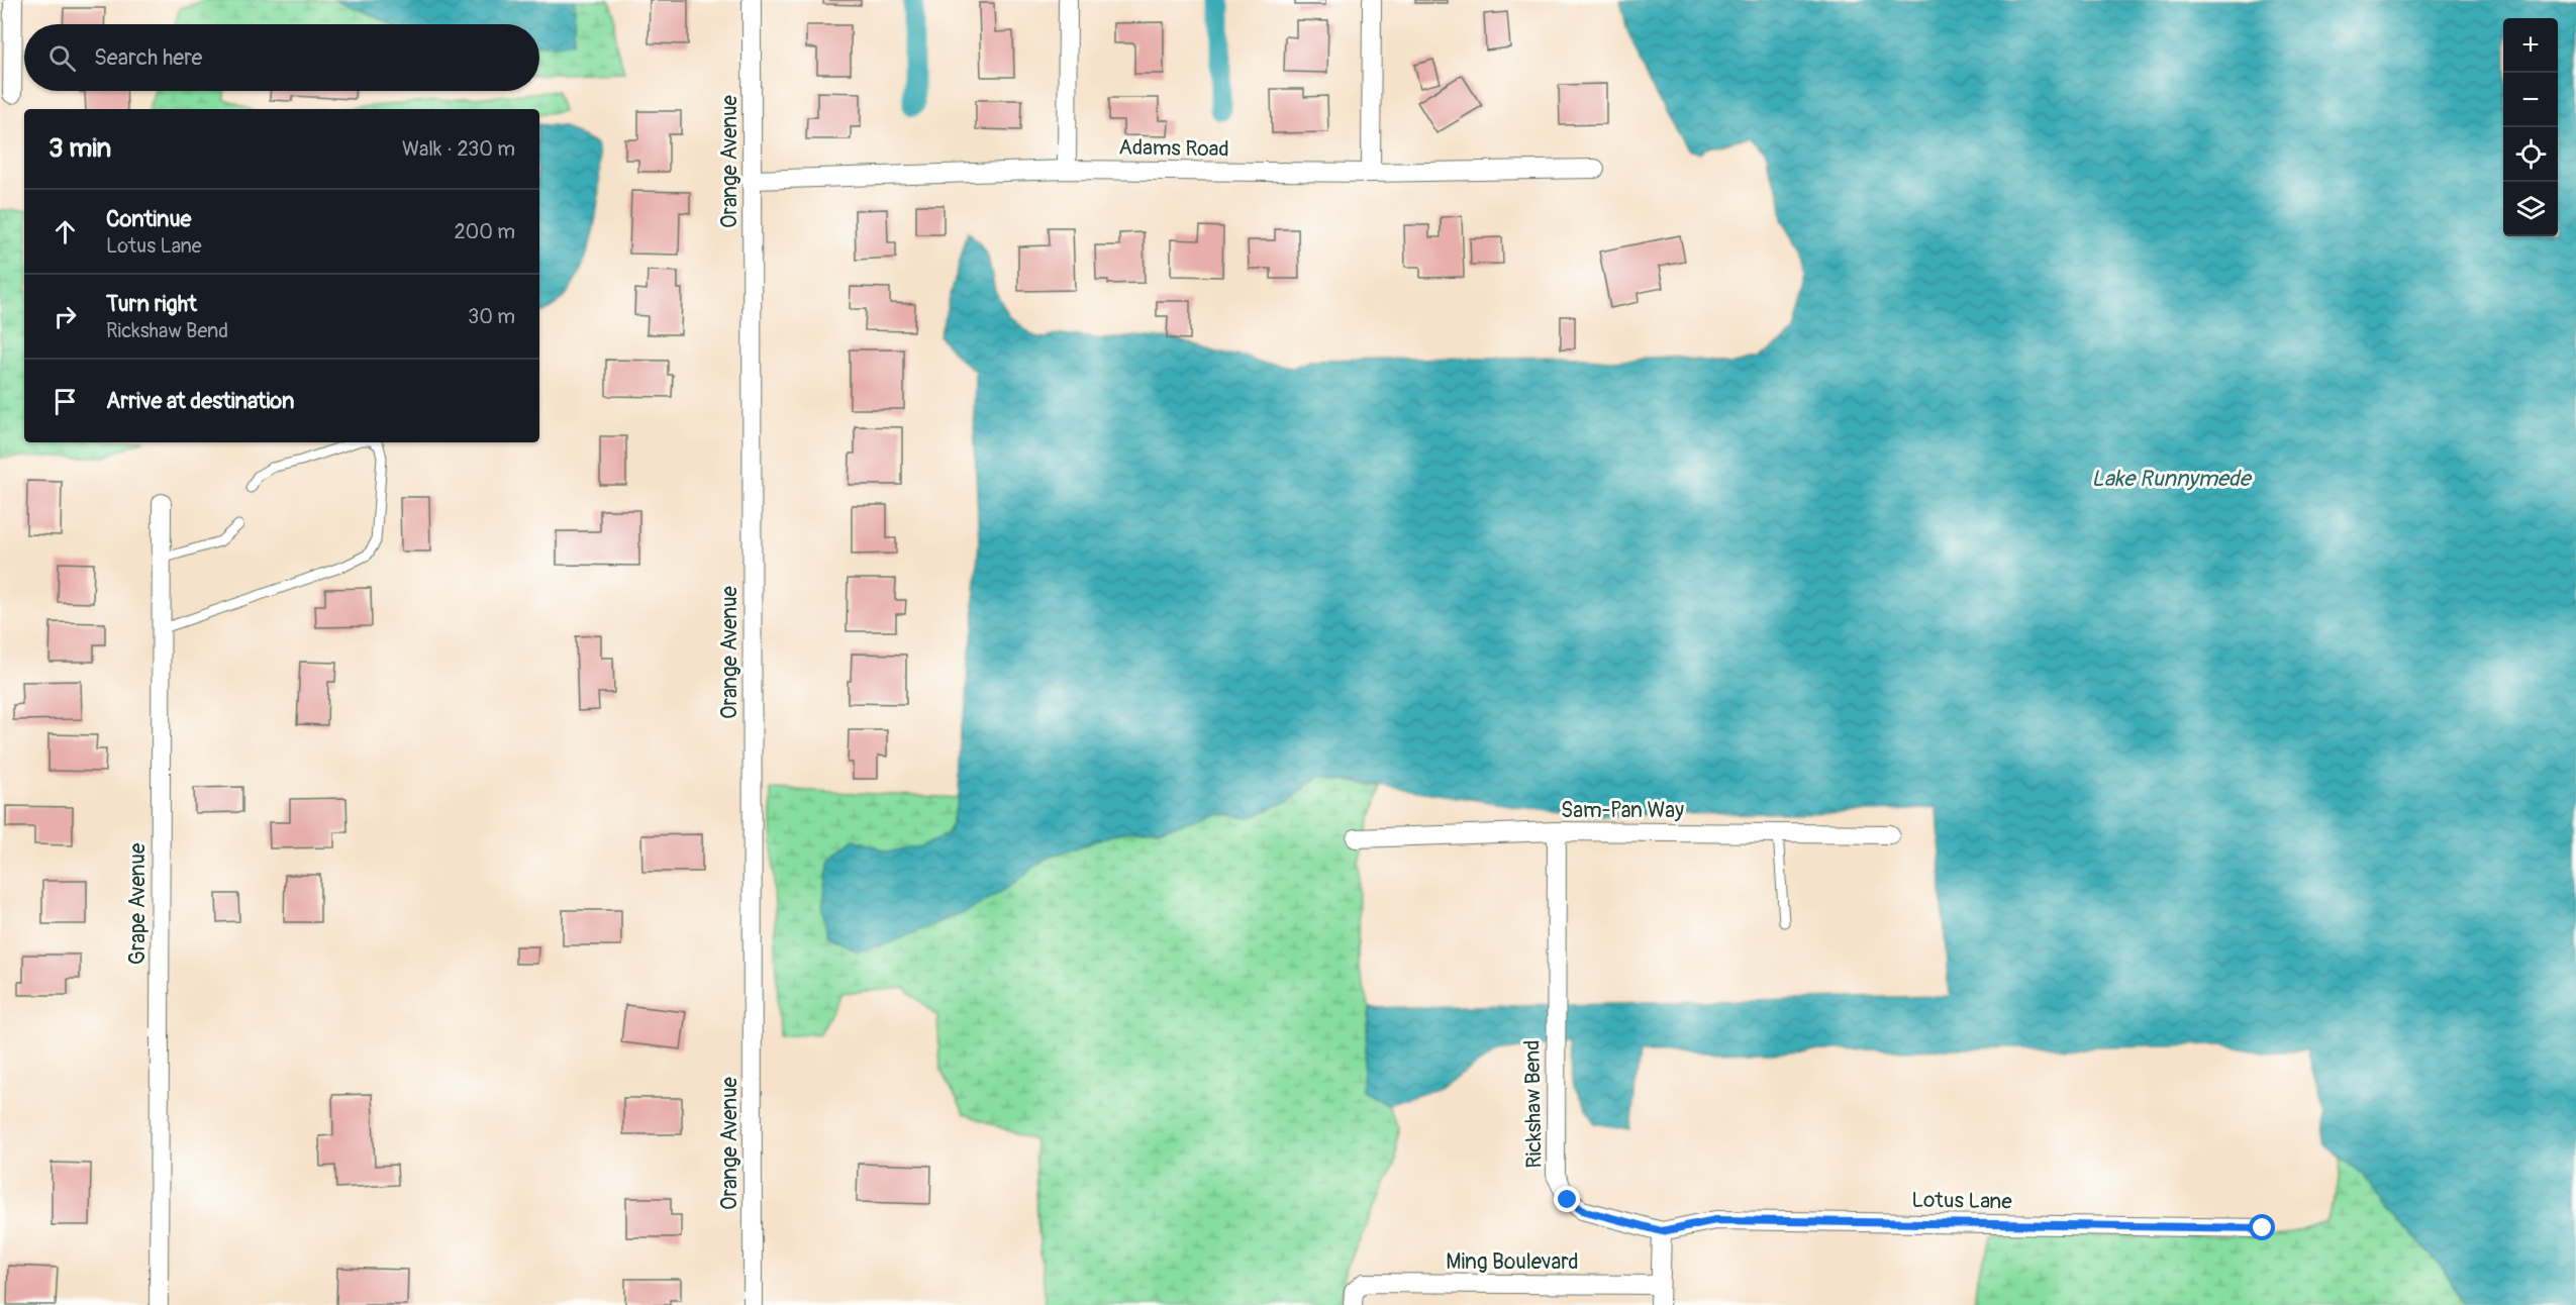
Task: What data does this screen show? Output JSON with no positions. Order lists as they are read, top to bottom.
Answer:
{
  "streets": {
    "street": [
      "Adams Road",
      "Orange Avenue",
      "Sam-Pan Way",
      "Grape Avenue",
      "Rickshaw Bend",
      "Lotus Lane",
      "Ming Boulevard"
    ]
  },
  "crossings": [
    ["Adams Road", "Orange Avenue"],
    ["Sam-Pan Way", "Rickshaw Bend"],
    ["Rickshaw Bend", "Lotus Lane"]
  ],
  "water": ["Lake Runnymede"],
  "page": {
    "map_buttons": ["+", "−"],
    "search": "Search here",
    "heading": ["3 min", "Walk · 230 m"],
    "list": [
      ["Continue", "Lotus Lane", "200 m"],
      ["Turn right", "Rickshaw Bend", "30 m"],
      "Arrive at destination"
    ]
  }
}
